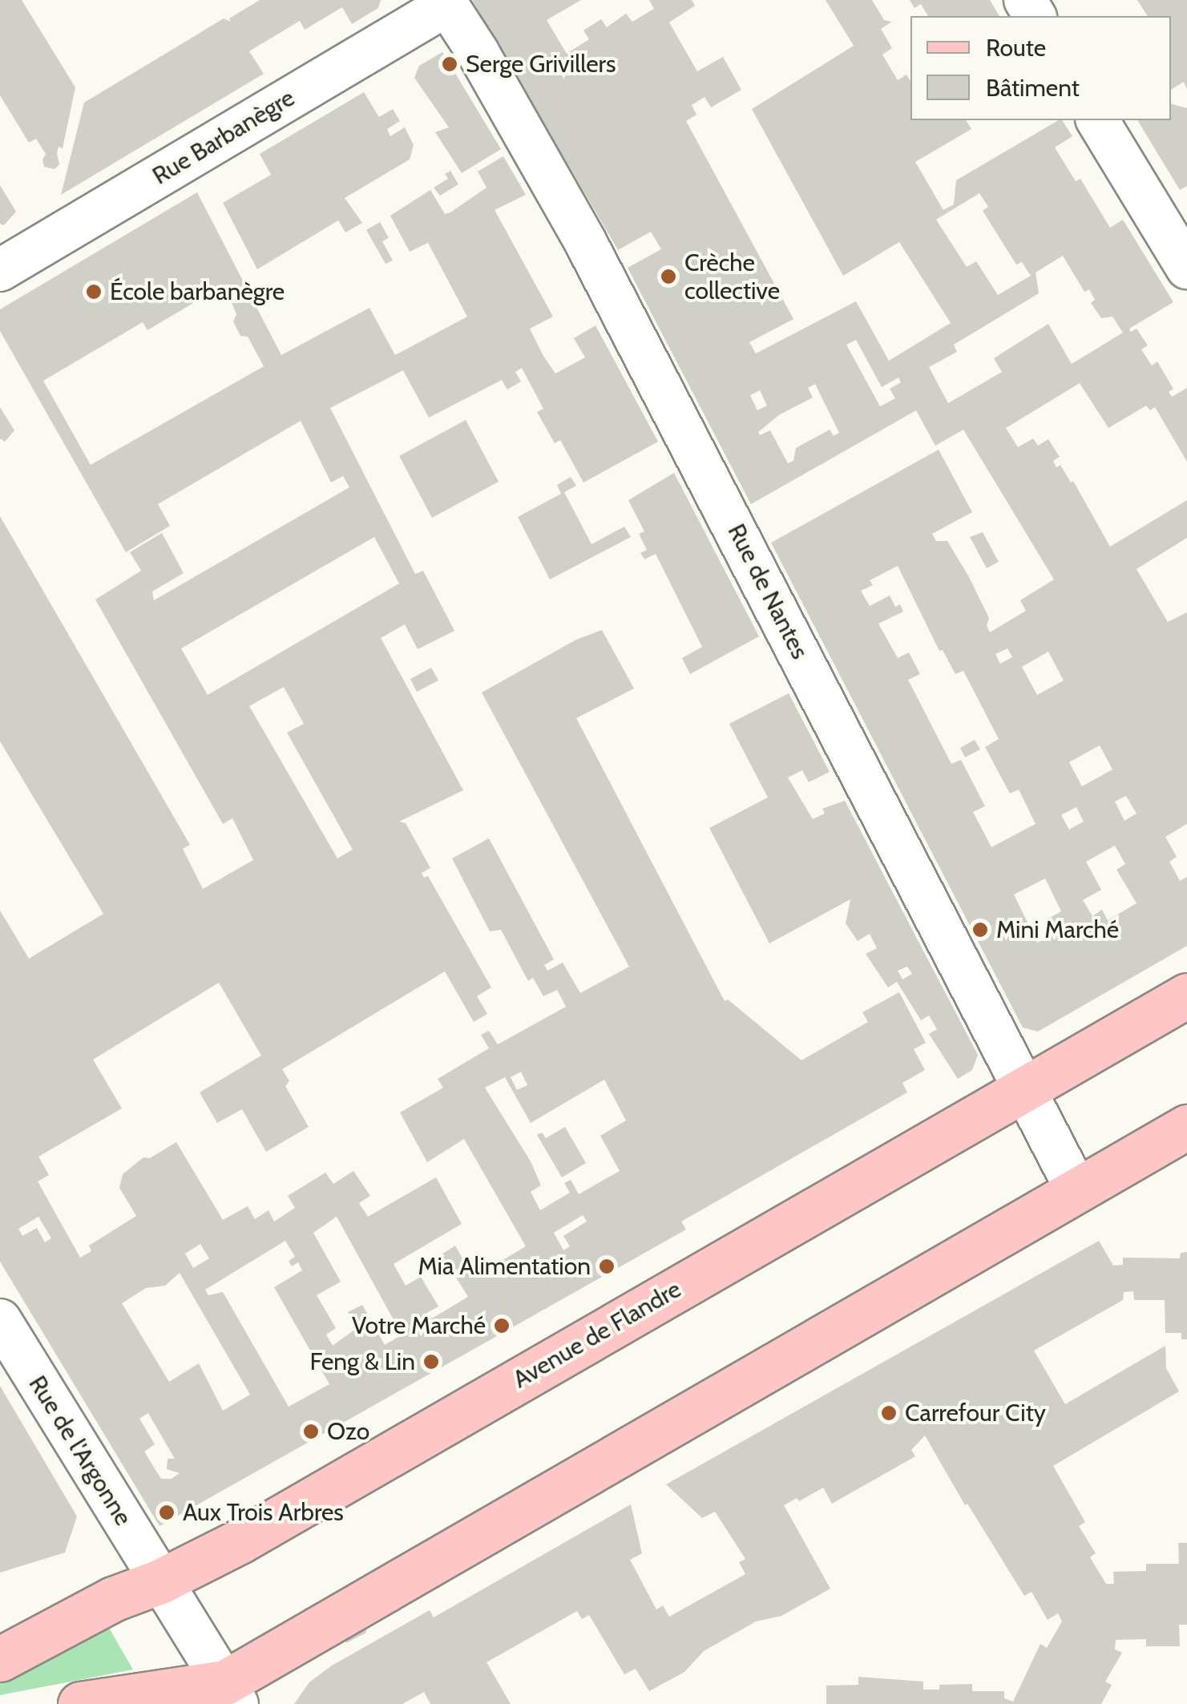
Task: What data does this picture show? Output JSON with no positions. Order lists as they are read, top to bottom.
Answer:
{
  "streets": {
    "main road": ["Avenue de Flandre"],
    "street": ["Rue Barbanègre", "Rue de Nantes", "Rue de l'Argonne"]
  },
  "crossings": [
    ["Rue Barbanègre", "Rue de Nantes"],
    ["Rue de Nantes", "Avenue de Flandre"],
    ["Avenue de Flandre", "Rue de l'Argonne"]
  ],
  "places": [
    "Serge Grivillers",
    "Crèche collective",
    "École barbanègre",
    "Mini Marché",
    "Mia Alimentation",
    "Votre Marché",
    "Feng & Lin",
    "Carrefour City",
    "Ozo",
    "Aux Trois Arbres"
  ],
  "legend": ["Route", "Bâtiment"]
}
